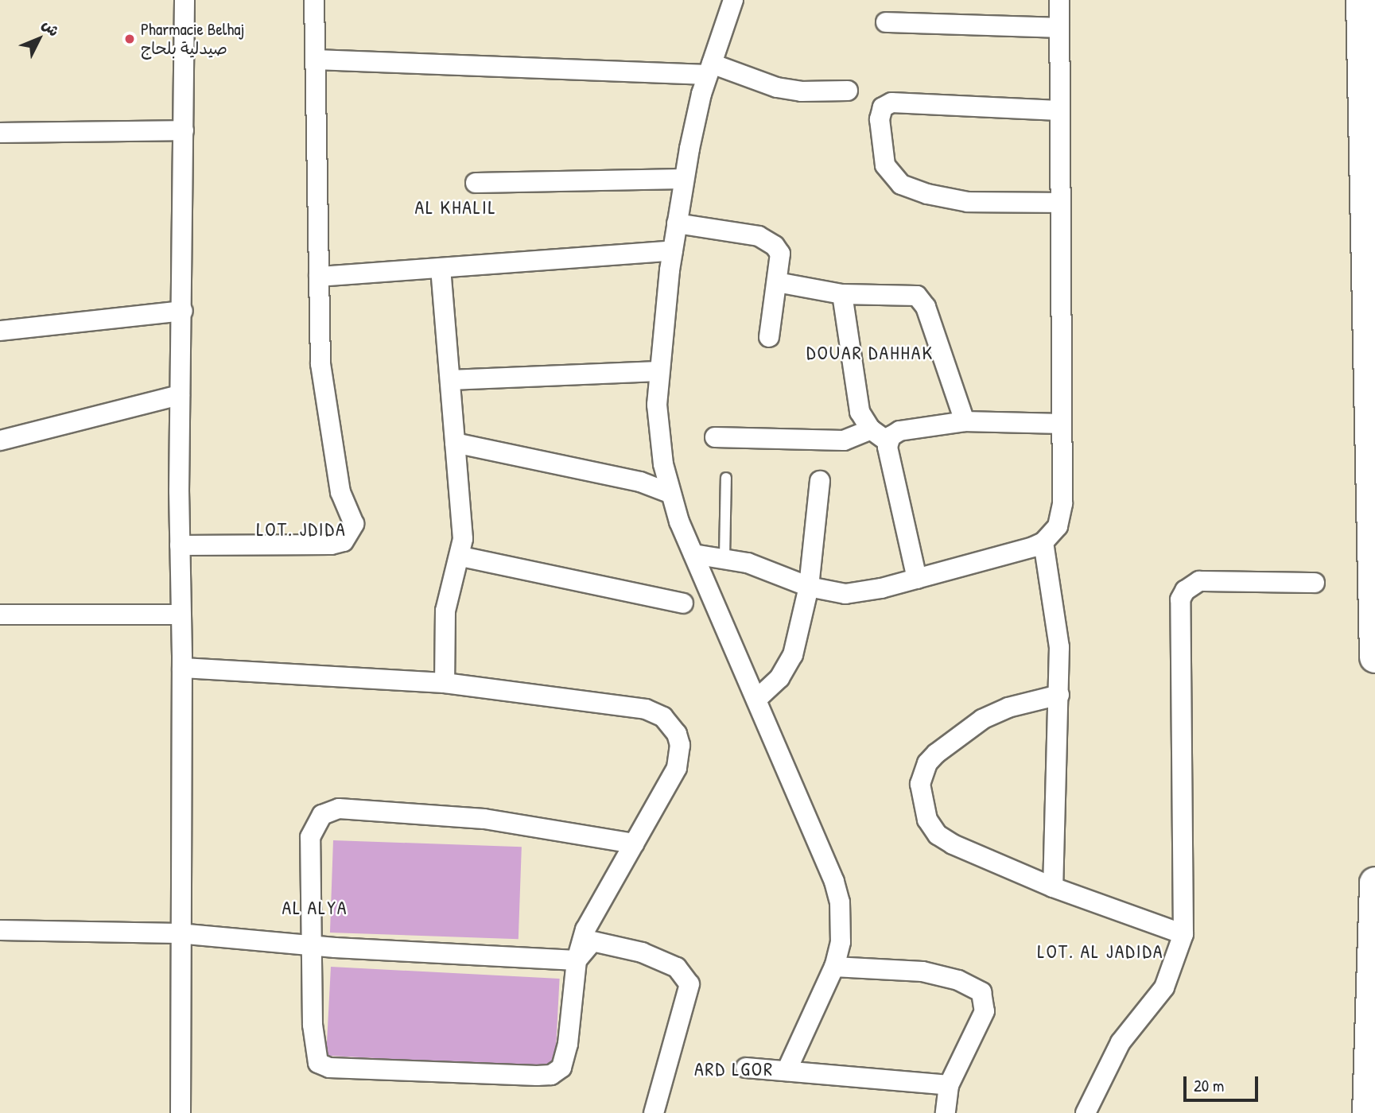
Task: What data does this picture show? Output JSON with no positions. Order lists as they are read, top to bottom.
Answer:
{
  "districts": [
    "AL KHALIL",
    "DOUAR DAHHAK",
    "LOT. JDIDA",
    "AL ALYA",
    "LOT. AL JADIDA",
    "ARD LGOR"
  ],
  "places": ["Pharmacie Belhaj صيدلية بلحاج"],
  "scale_bar": "20 m",
  "north": "top right"
}
